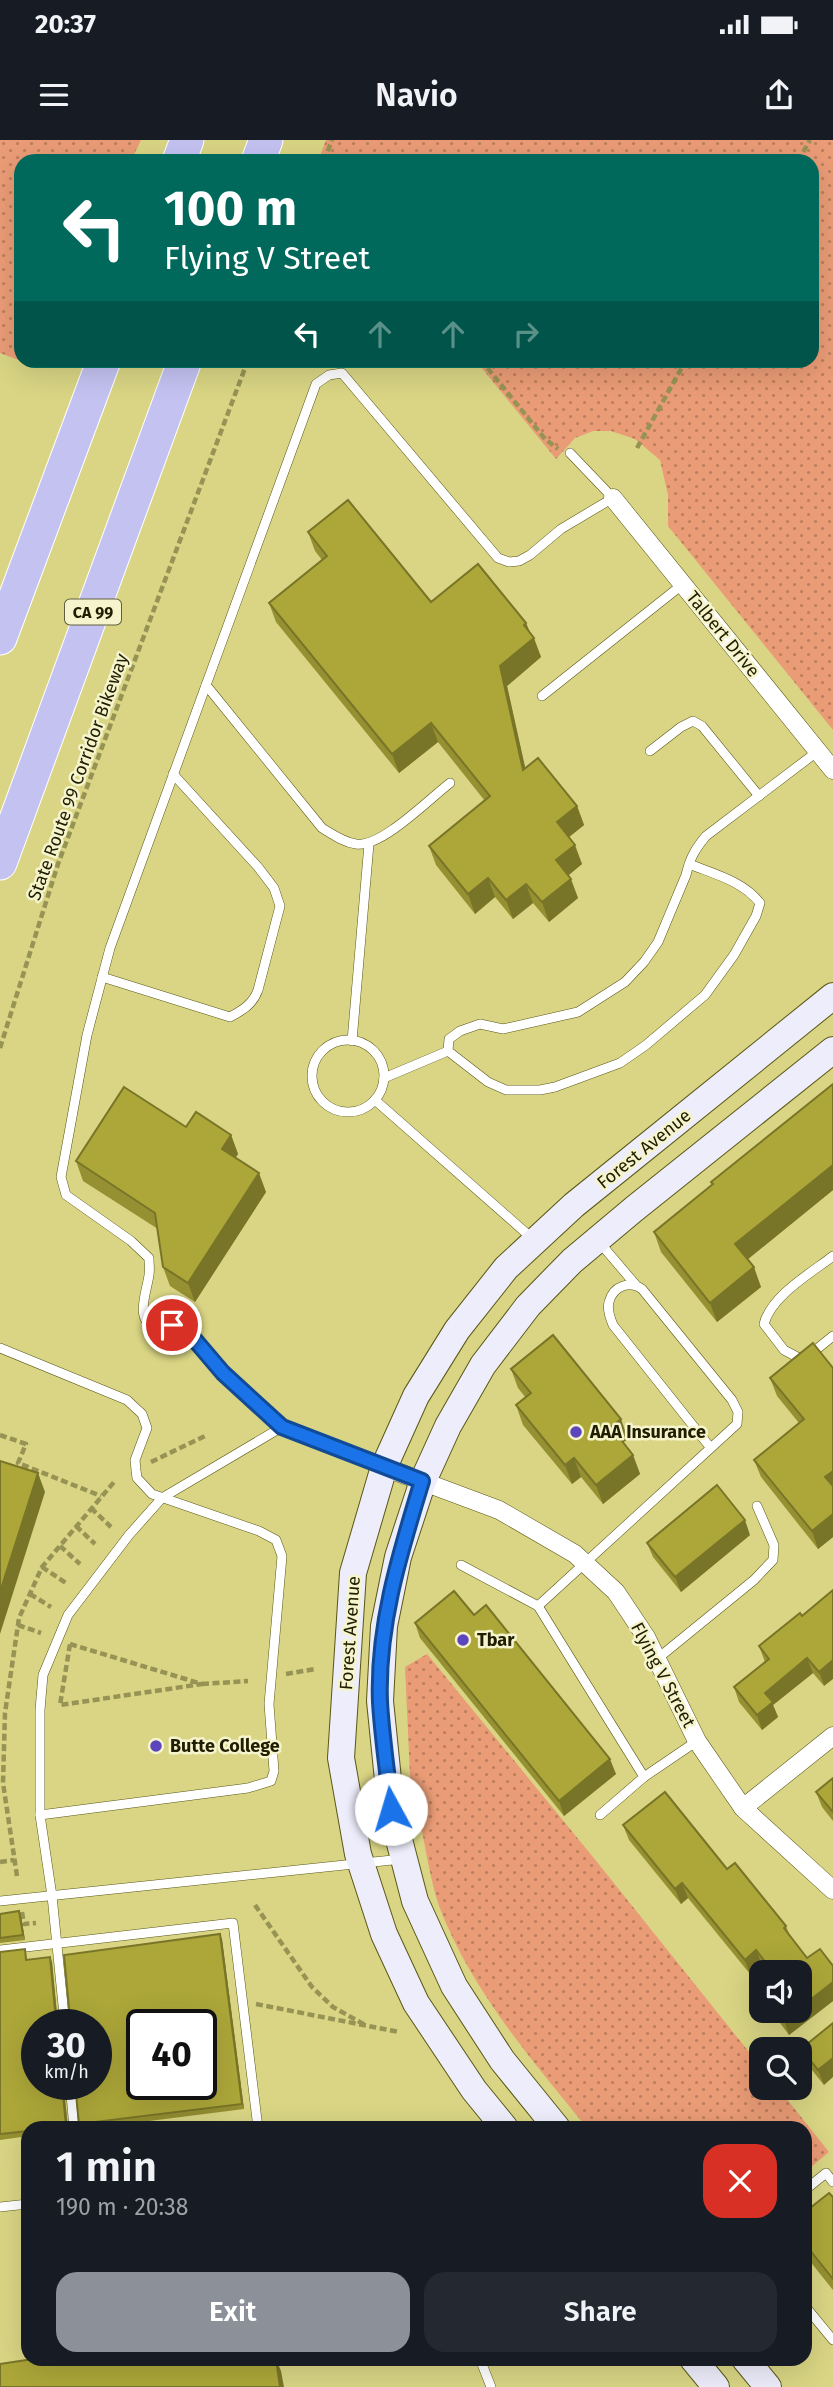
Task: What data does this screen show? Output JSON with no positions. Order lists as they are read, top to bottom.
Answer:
{
  "streets": {
    "highway": ["CA 99"],
    "street": ["Talbert Drive", "Forest Avenue", "Flying V Street"],
    "path": ["State Route 99 Corridor Bikeway"]
  },
  "crossings": [
    ["Forest Avenue", "Flying V Street"]
  ],
  "places": ["AAA Insurance", "Tbar", "Butte College"],
  "page": {
    "status": "20:37",
    "header": "Navio",
    "turn": ["100 m", "Flying V Street"],
    "speed": "30 km/h",
    "limit": "40",
    "heading": ["1 min", "190 m · 20:38"],
    "buttons": ["Exit", "Share"]
  }
}
